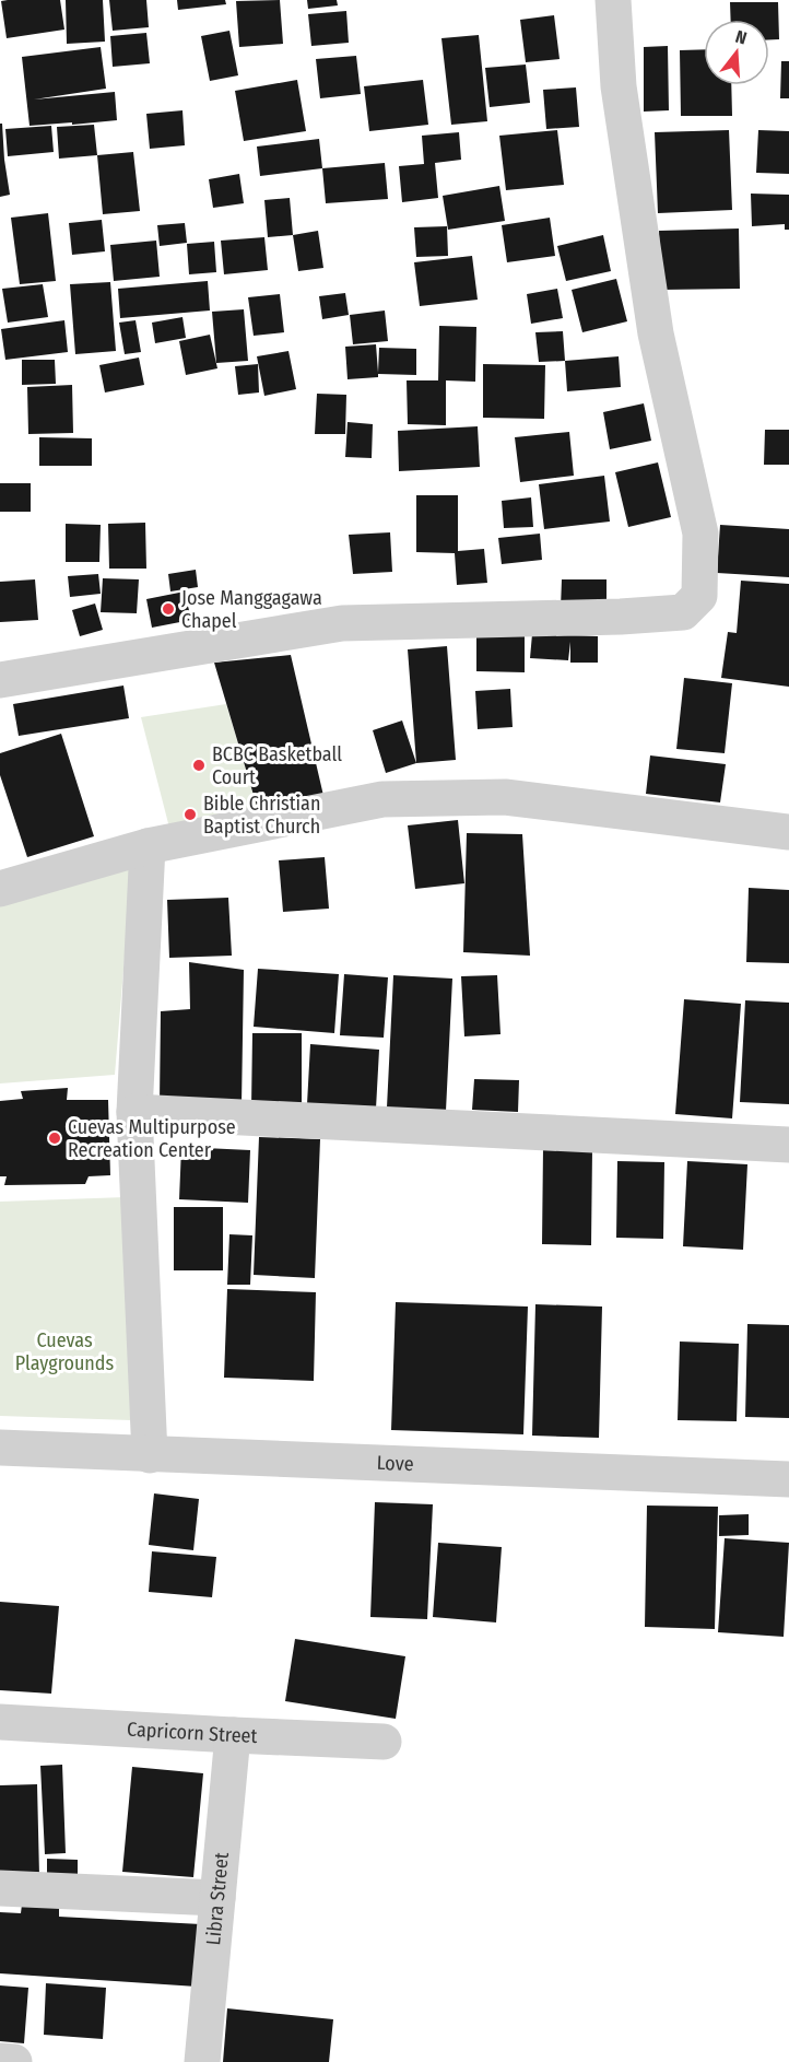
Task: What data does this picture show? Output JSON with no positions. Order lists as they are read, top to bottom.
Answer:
{
  "streets": {
    "street": ["Love", "Capricorn Street", "Libra Street"]
  },
  "crossings": [
    ["Capricorn Street", "Libra Street"]
  ],
  "parks": ["Cuevas Playgrounds"],
  "places": [
    "Jose Manggagawa Chapel",
    "BCBC Basketball Court",
    "Bible Christian Baptist Church",
    "Cuevas Multipurpose Recreation Center"
  ],
  "north": "top"
}
